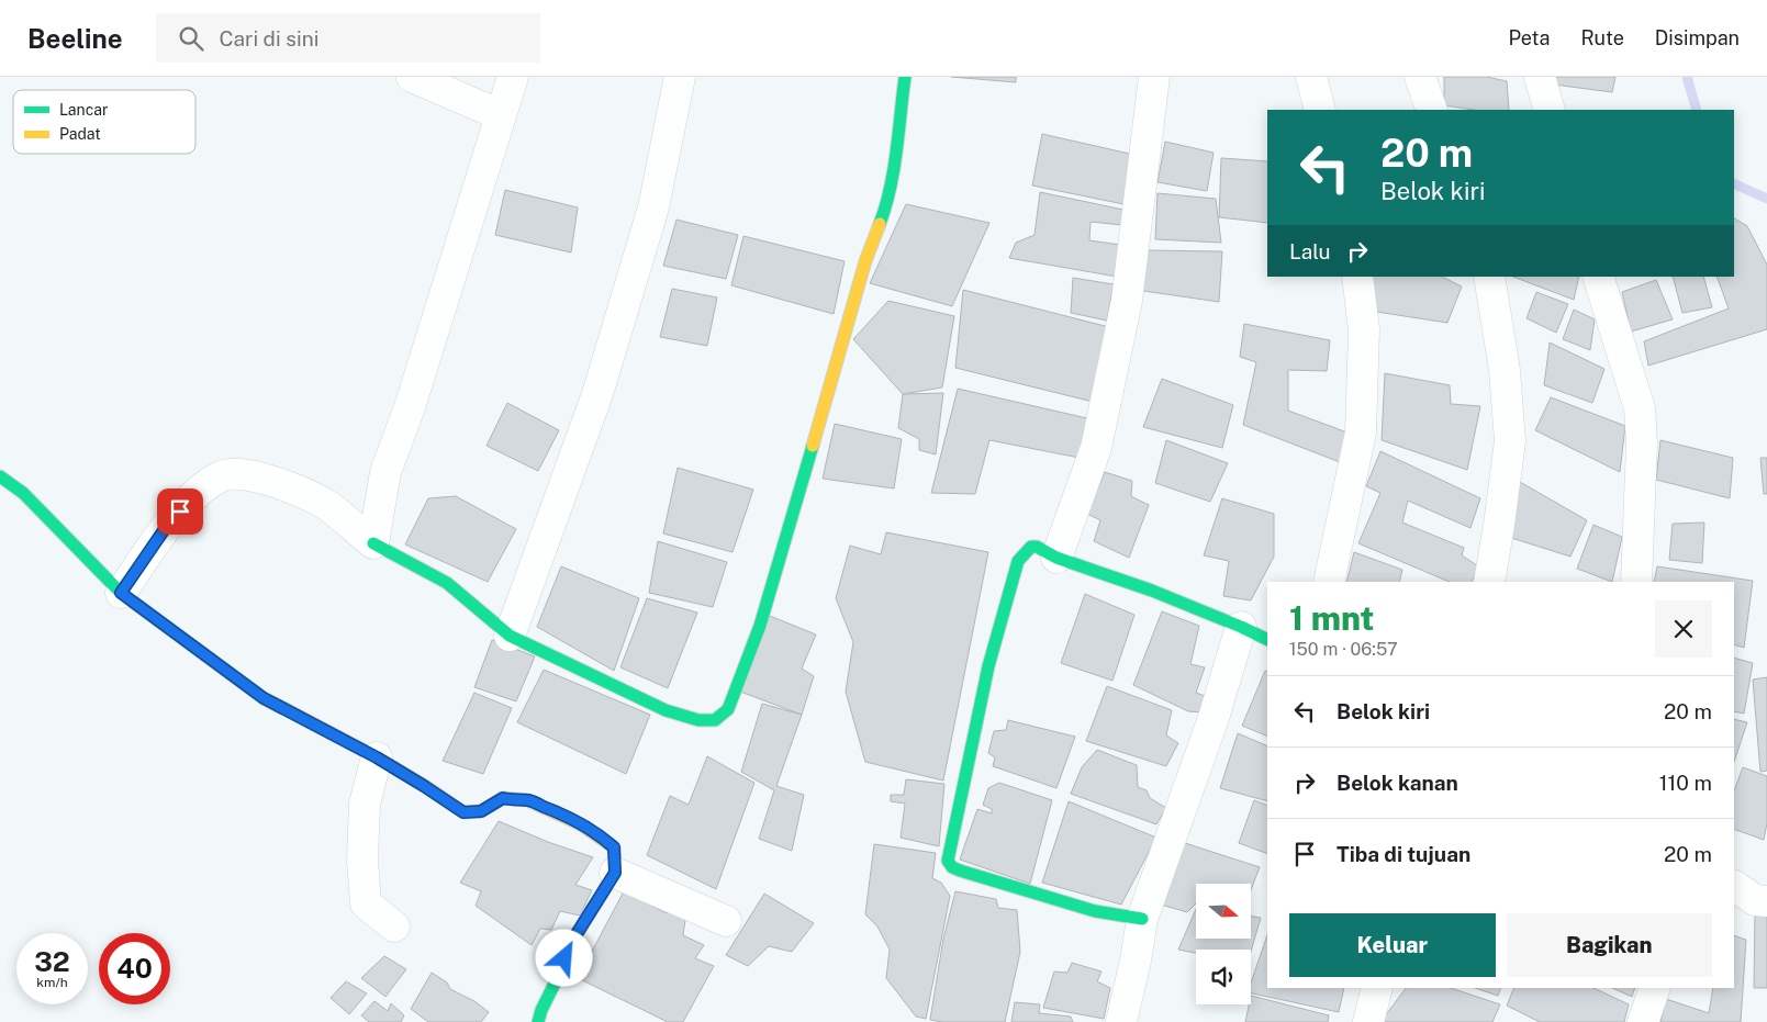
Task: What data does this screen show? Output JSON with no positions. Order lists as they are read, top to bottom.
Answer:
{
  "legend": ["Lancar", "Padat"],
  "north": "right",
  "page": {
    "header": "Beeline",
    "search": "Cari di sini",
    "nav": ["Peta", "Rute", "Disimpan"],
    "turn": ["20 m", "Belok kiri"],
    "then": "Lalu",
    "heading": ["1 mnt", "150 m · 06:57"],
    "list": [
      {
        "name": "Belok kiri",
        "value": "20 m"
      },
      {
        "name": "Belok kanan",
        "value": "110 m"
      },
      {
        "name": "Tiba di tujuan",
        "value": "20 m"
      }
    ],
    "buttons": ["Keluar", "Bagikan"],
    "speed": "32 km/h",
    "limit": "40"
  }
}
